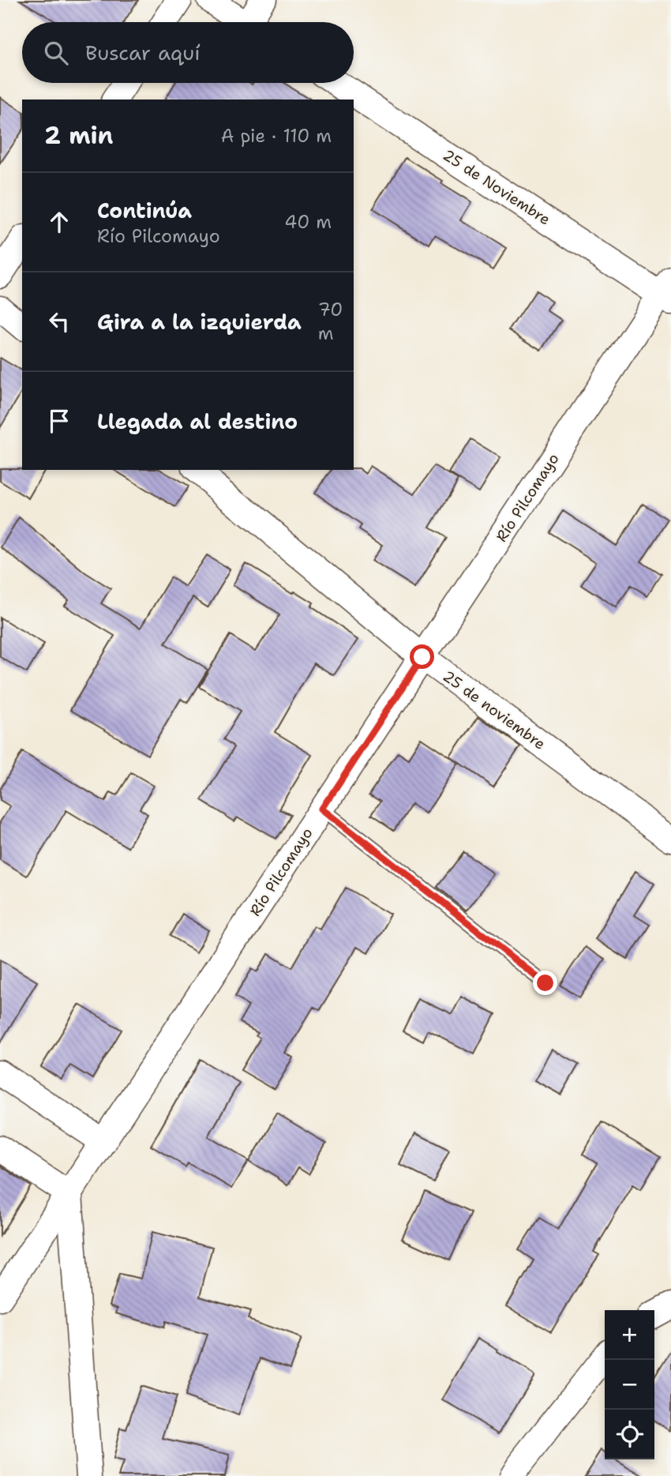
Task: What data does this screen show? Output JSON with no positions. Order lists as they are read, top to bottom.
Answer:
{
  "streets": {
    "street": ["25 de Noviembre", "Río Pilcomayo", "25 de noviembre"]
  },
  "crossings": [
    ["25 de Noviembre", "Río Pilcomayo"],
    ["Río Pilcomayo", "25 de noviembre"]
  ],
  "page": {
    "search": "Buscar aquí",
    "heading": ["2 min", "A pie · 110 m"],
    "list": [
      ["Continúa", "Río Pilcomayo", "40 m"],
      ["Gira a la izquierda", "70 m"],
      "Llegada al destino"
    ],
    "map_buttons": ["+", "−"]
  }
}
